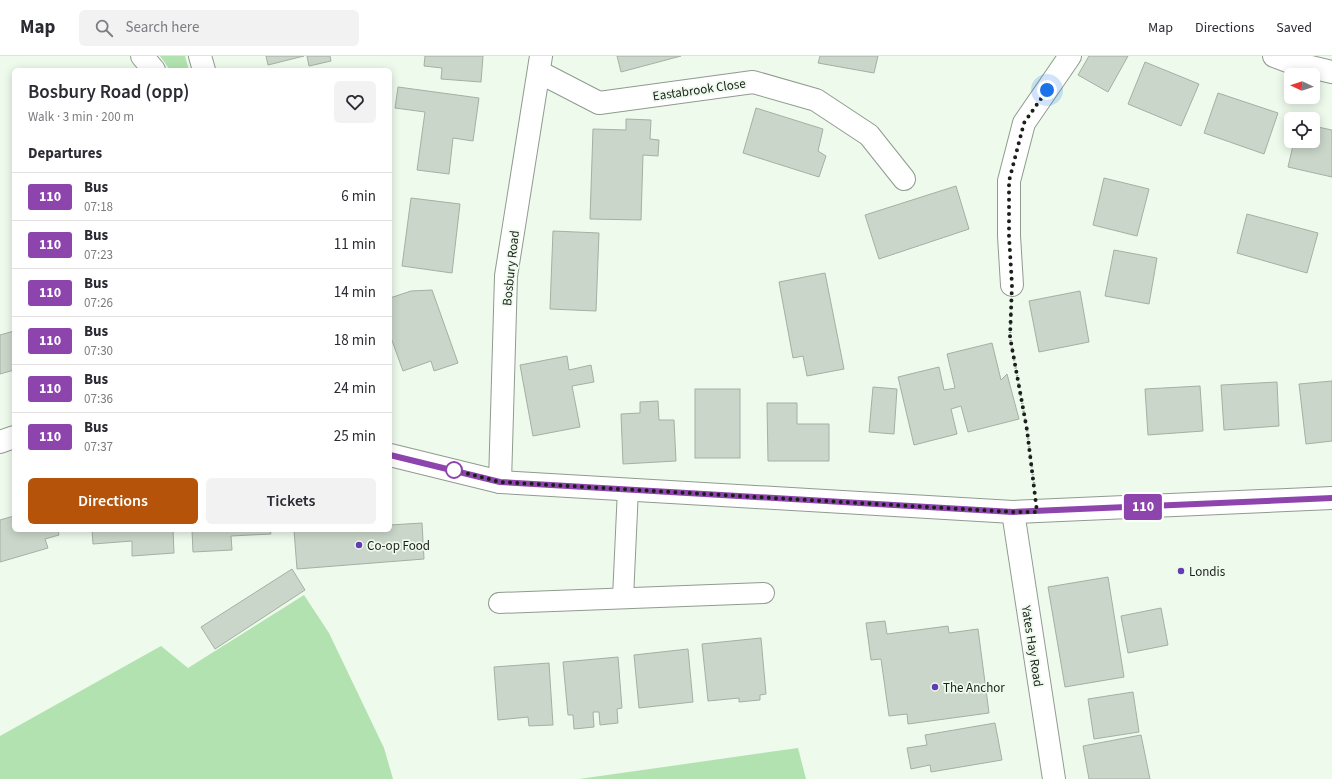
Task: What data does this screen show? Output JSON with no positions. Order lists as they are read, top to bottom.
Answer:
{
  "streets": {
    "street": ["Eastabrook Close", "Bosbury Road", "Yates Hay Road"]
  },
  "crossings": [
    ["Eastabrook Close", "Bosbury Road"]
  ],
  "places": ["Co-op Food", "Londis", "The Anchor"],
  "lines": ["bus line 110"],
  "north": "left",
  "page": {
    "header": "Map",
    "search": "Search here",
    "nav": ["Map", "Directions", "Saved"],
    "on_map": "110",
    "heading": [
      ["Bosbury Road (opp)", "Walk · 3 min · 200 m"],
      "Departures"
    ],
    "list": [
      {
        "mark": "110",
        "name": "Bus",
        "note": "07:18",
        "value": "6 min"
      },
      {
        "mark": "110",
        "name": "Bus",
        "note": "07:23",
        "value": "11 min"
      },
      {
        "mark": "110",
        "name": "Bus",
        "note": "07:26",
        "value": "14 min"
      },
      {
        "mark": "110",
        "name": "Bus",
        "note": "07:30",
        "value": "18 min"
      },
      {
        "mark": "110",
        "name": "Bus",
        "note": "07:36",
        "value": "24 min"
      },
      {
        "mark": "110",
        "name": "Bus",
        "note": "07:37",
        "value": "25 min"
      }
    ],
    "buttons": ["Directions", "Tickets"]
  }
}
